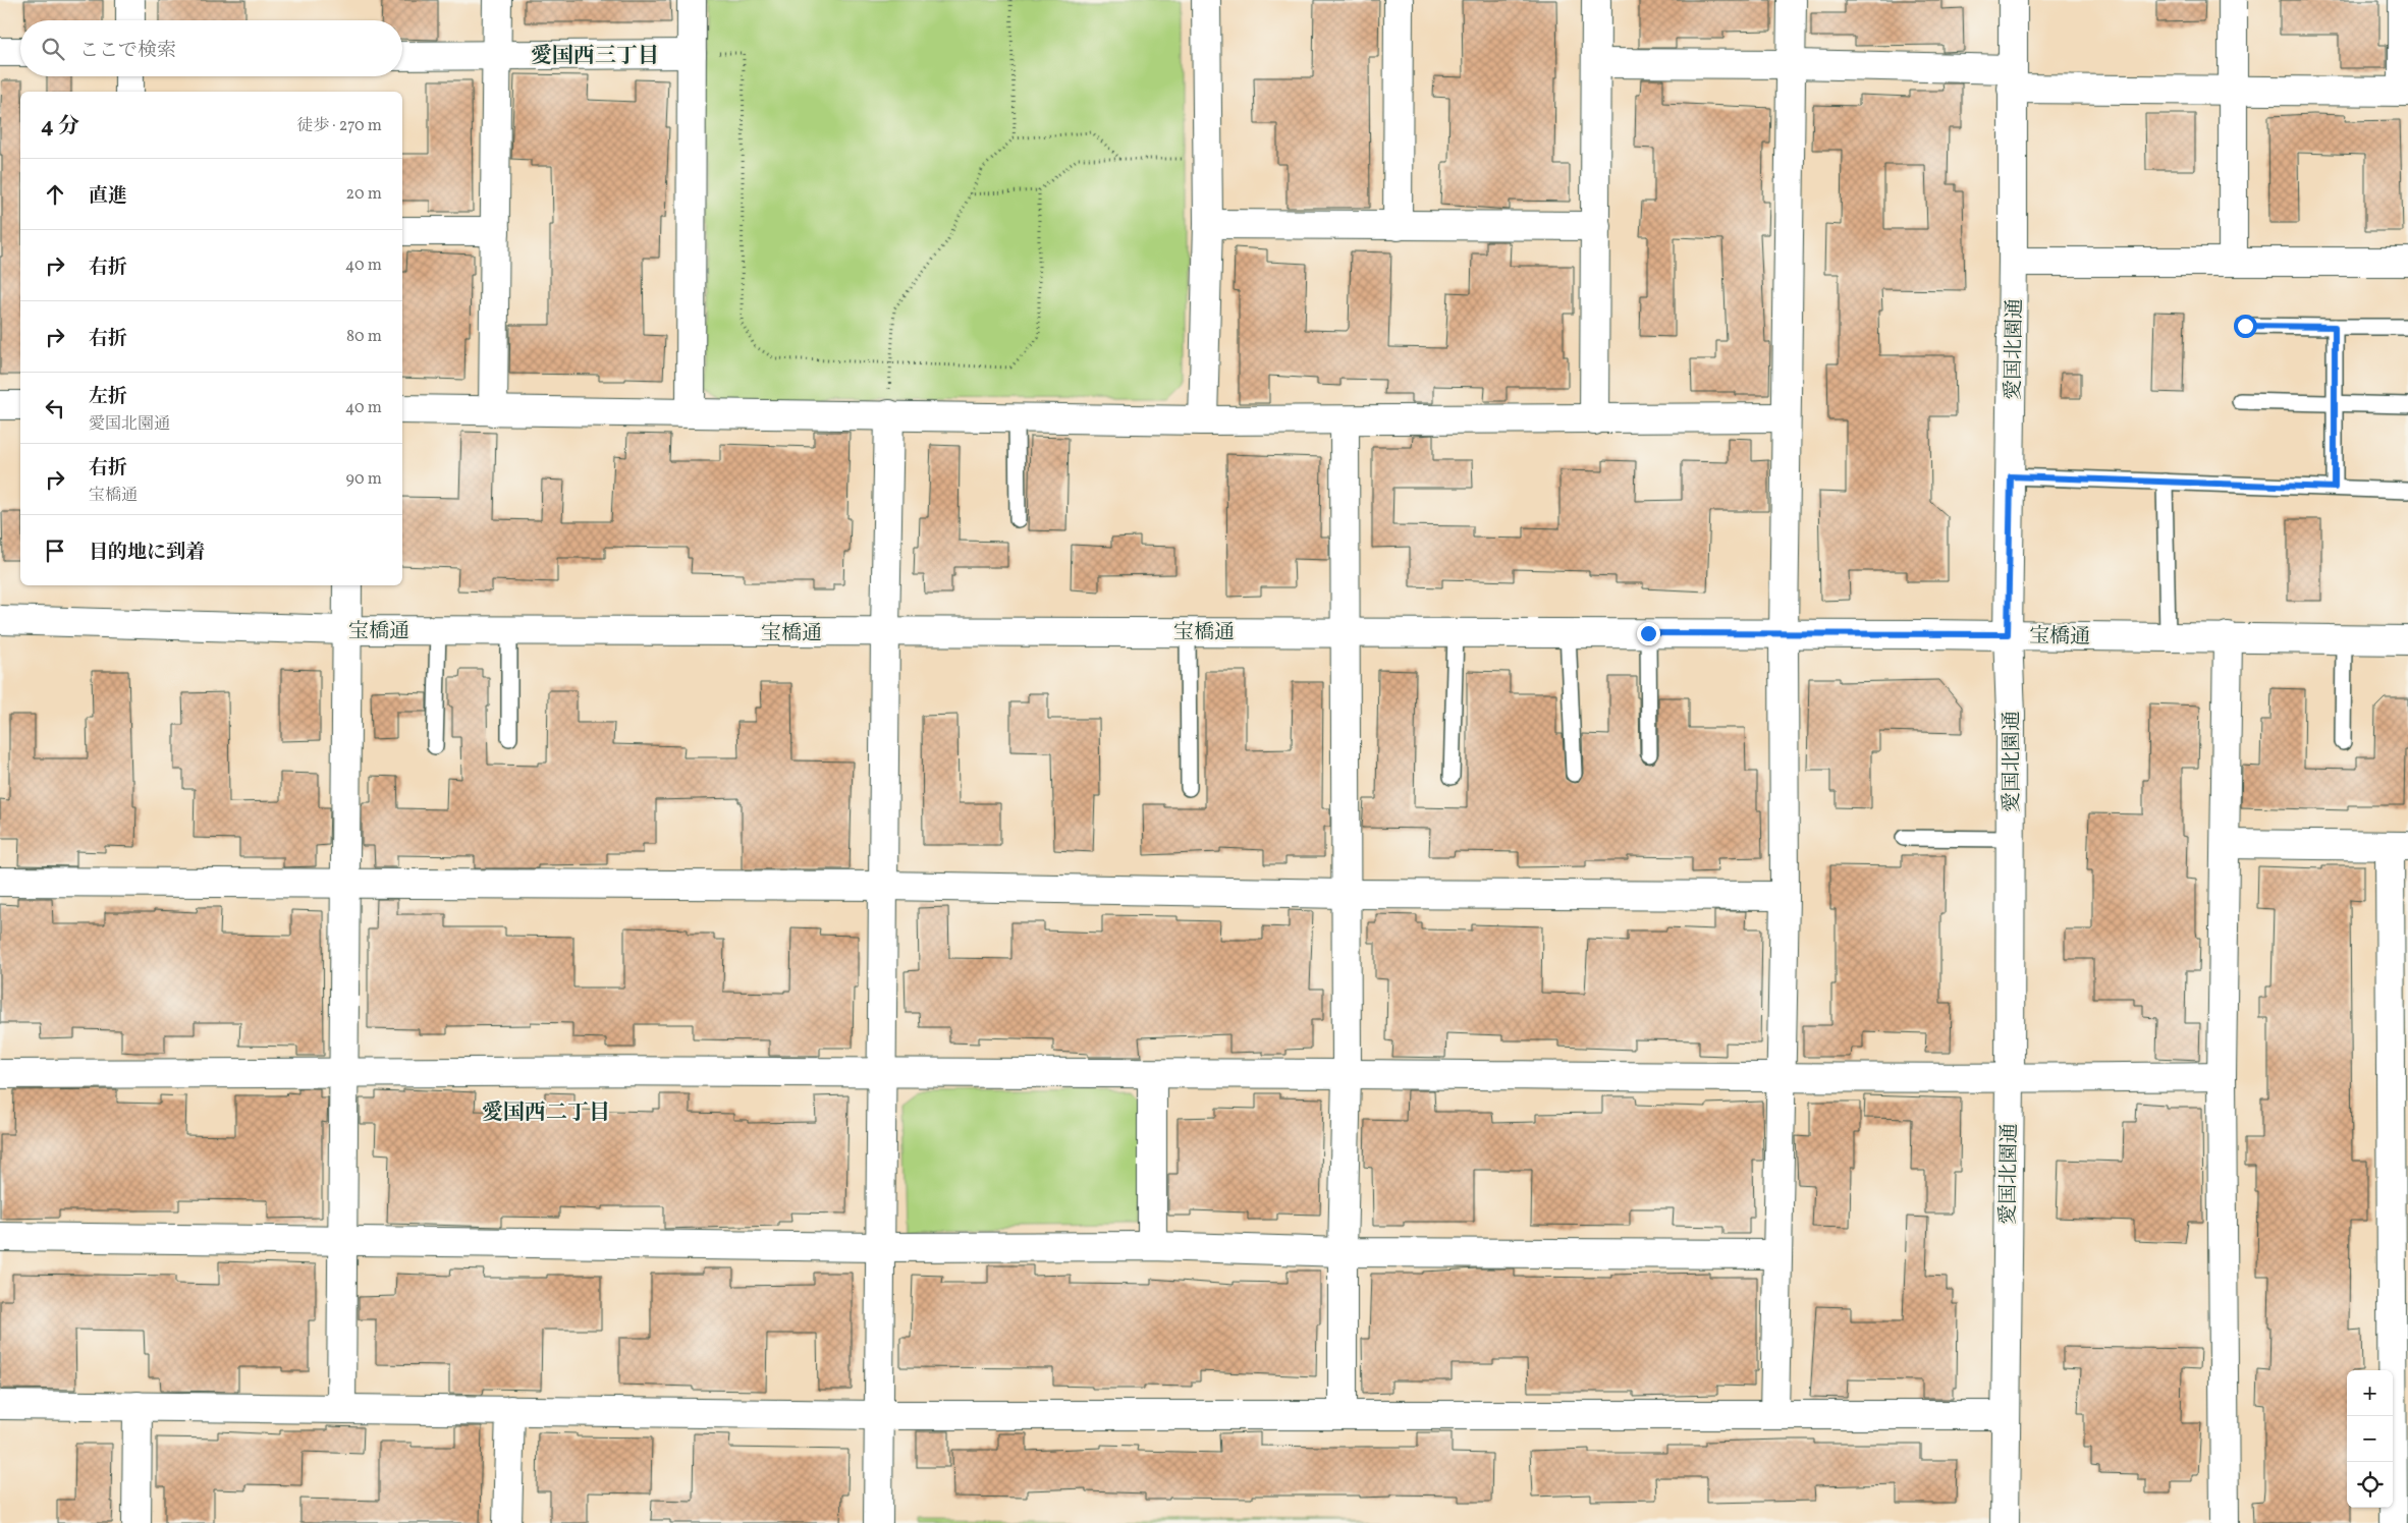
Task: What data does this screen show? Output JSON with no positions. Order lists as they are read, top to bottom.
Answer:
{
  "streets": {
    "street": ["愛国北園通", "宝橋通"]
  },
  "crossings": [
    ["愛国北園通", "宝橋通"]
  ],
  "districts": ["愛国西三丁目", "愛国西二丁目"],
  "page": {
    "search": "ここで検索",
    "heading": ["4 分", "徒歩 · 270 m"],
    "list": [
      ["直進", "20 m"],
      ["右折", "40 m"],
      ["右折", "80 m"],
      ["左折", "愛国北園通", "40 m"],
      ["右折", "宝橋通", "90 m"],
      "目的地に到着"
    ],
    "map_buttons": ["+", "−"]
  }
}
